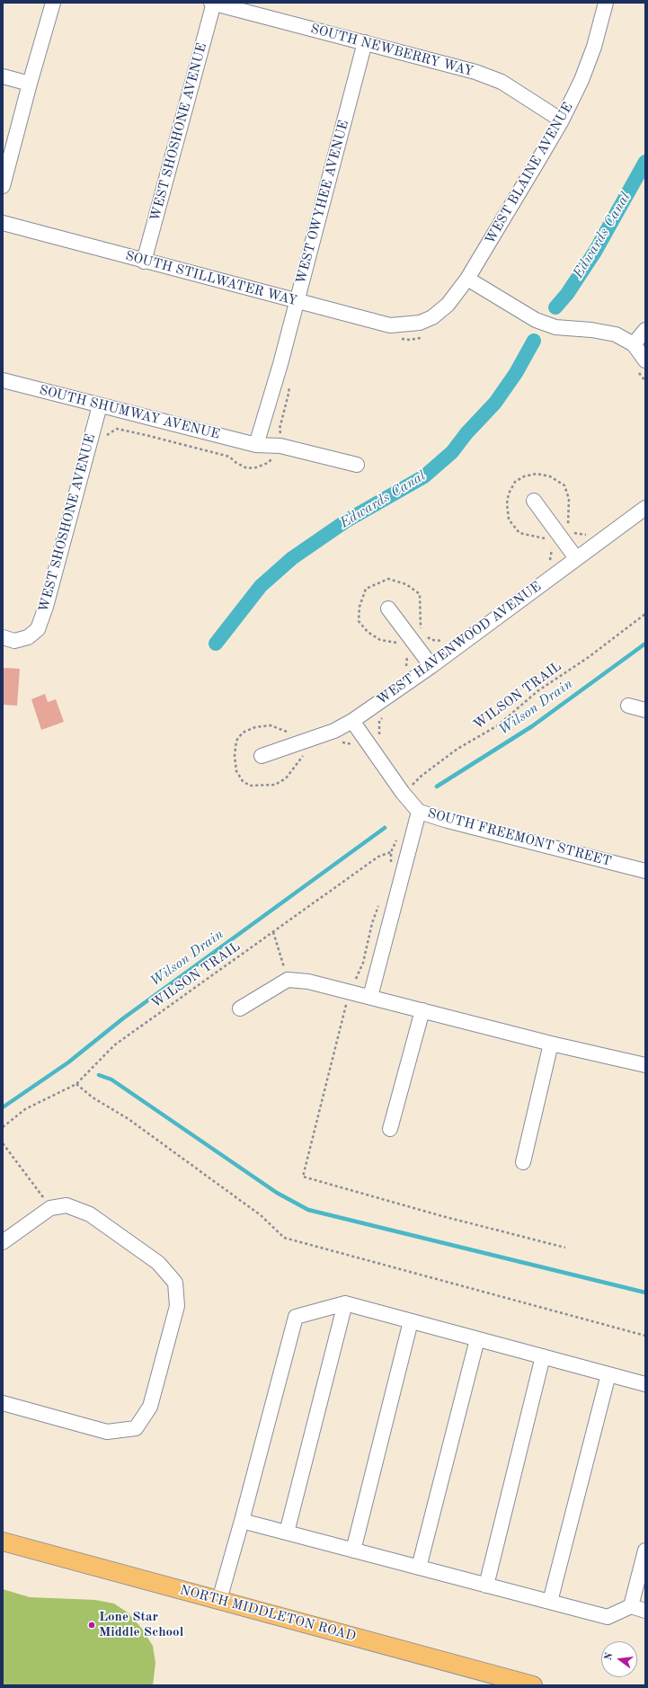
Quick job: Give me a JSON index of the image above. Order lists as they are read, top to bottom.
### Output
{
  "streets": {
    "main road": ["NORTH MIDDLETON ROAD"],
    "street": [
      "SOUTH NEWBERRY WAY",
      "WEST SHOSHONE AVENUE",
      "WEST BLAINE AVENUE",
      "WEST OWYHEE AVENUE",
      "SOUTH STILLWATER WAY",
      "SOUTH SHUMWAY AVENUE",
      "WEST HAVENWOOD AVENUE",
      "SOUTH FREEMONT STREET"
    ],
    "path": ["WILSON TRAIL"]
  },
  "crossings": [
    ["SOUTH NEWBERRY WAY", "WEST SHOSHONE AVENUE"],
    ["SOUTH NEWBERRY WAY", "WEST BLAINE AVENUE"],
    ["SOUTH NEWBERRY WAY", "WEST OWYHEE AVENUE"],
    ["WEST SHOSHONE AVENUE", "SOUTH STILLWATER WAY"],
    ["WEST SHOSHONE AVENUE", "SOUTH SHUMWAY AVENUE"],
    ["WEST BLAINE AVENUE", "SOUTH STILLWATER WAY"],
    ["WEST OWYHEE AVENUE", "SOUTH STILLWATER WAY"],
    ["WEST OWYHEE AVENUE", "SOUTH SHUMWAY AVENUE"],
    ["WEST HAVENWOOD AVENUE", "SOUTH FREEMONT STREET"],
    ["WILSON TRAIL", "SOUTH FREEMONT STREET"]
  ],
  "water": ["Edwards Canal", "Wilson Drain"],
  "places": ["Lone Star Middle School"],
  "north": "left"
}
